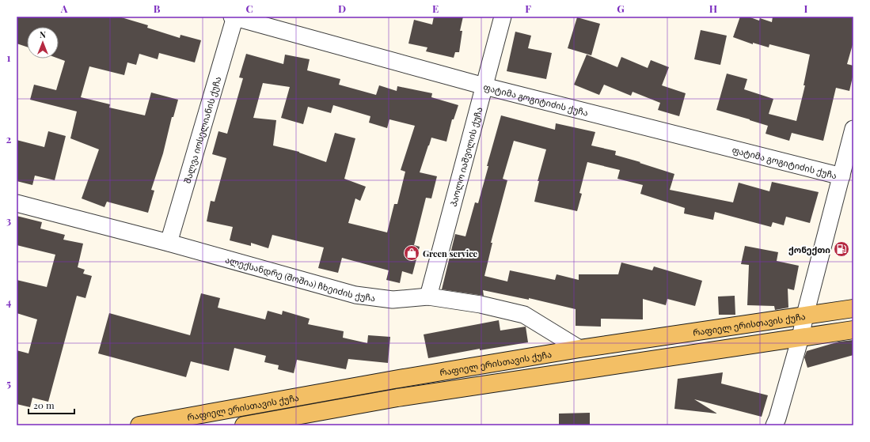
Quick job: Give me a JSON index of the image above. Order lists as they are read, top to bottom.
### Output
{
  "streets": {
    "main road": ["რაფიელ ერისთავის ქუჩა"],
    "street": [
      "ფატიმა გოგიტიძის ქუჩა",
      "შალვა იოსელიანის ქუჩა",
      "პაოლო იაშვილის ქუჩა",
      "ალექსანდრე (შოშია) ჩხეიძის ქუჩა"
    ]
  },
  "crossings": [
    ["ფატიმა გოგიტიძის ქუჩა", "შალვა იოსელიანის ქუჩა"],
    ["ფატიმა გოგიტიძის ქუჩა", "პაოლო იაშვილის ქუჩა"],
    ["შალვა იოსელიანის ქუჩა", "ალექსანდრე (შოშია) ჩხეიძის ქუჩა"],
    ["პაოლო იაშვილის ქუჩა", "ალექსანდრე (შოშია) ჩხეიძის ქუჩა"],
    ["ალექსანდრე (შოშია) ჩხეიძის ქუჩა", "რაფიელ ერისთავის ქუჩა"]
  ],
  "places": {
    "fuel station": ["ქონექთი"],
    "shop": ["Green service"]
  },
  "scale_bar": "20 m",
  "north": "top",
  "grid": {
    "columns": [
      "A",
      "B",
      "C",
      "D",
      "E",
      "F",
      "G",
      "H",
      "I"
    ],
    "rows": [
      "1",
      "2",
      "3",
      "4",
      "5"
    ]
  }
}
